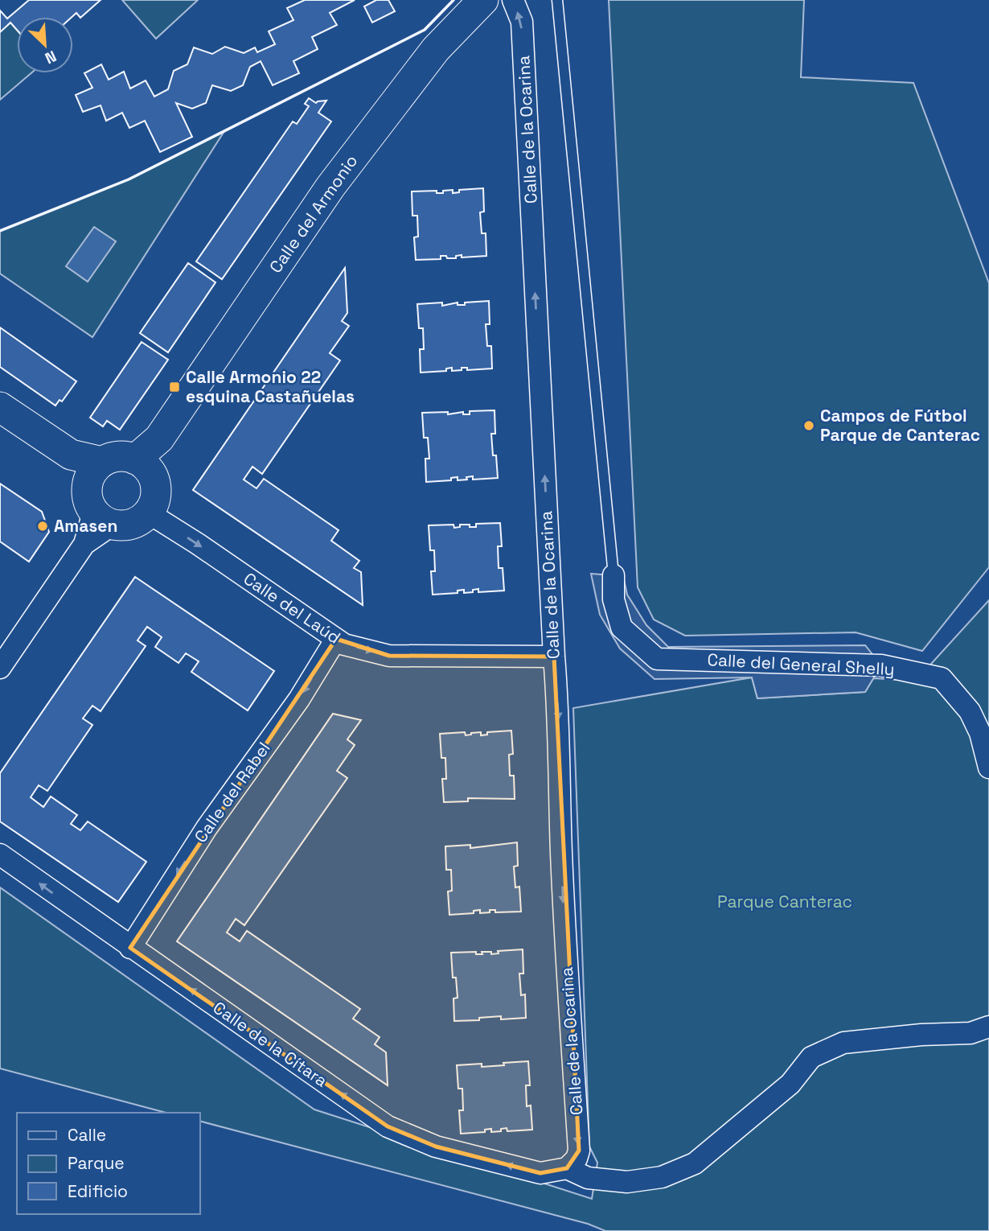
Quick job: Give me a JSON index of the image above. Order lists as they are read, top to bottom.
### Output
{
  "streets": {
    "street": [
      "Calle de la Ocarina",
      "Calle del Armonio",
      "Calle del Laúd",
      "Calle del General Shelly",
      "Calle del Rabel",
      "Calle de la Cítara"
    ]
  },
  "crossings": [
    ["Calle de la Ocarina", "Calle del Laúd"],
    ["Calle de la Ocarina", "Calle de la Cítara"],
    ["Calle del Armonio", "Calle del Laúd"],
    ["Calle del Laúd", "Calle del Rabel"],
    ["Calle del Rabel", "Calle de la Cítara"]
  ],
  "one_way": ["Calle del Laúd", "Calle del Rabel", "Calle de la Cítara"],
  "parks": ["Parque Canterac"],
  "places": {
    "transit": ["Calle Armonio 22 esquina Castañuelas"],
    "other": ["Campos de Fútbol Parque de Canterac", "Amasen"]
  },
  "legend": ["Calle", "Parque", "Edificio"],
  "north": "bottom right"
}
